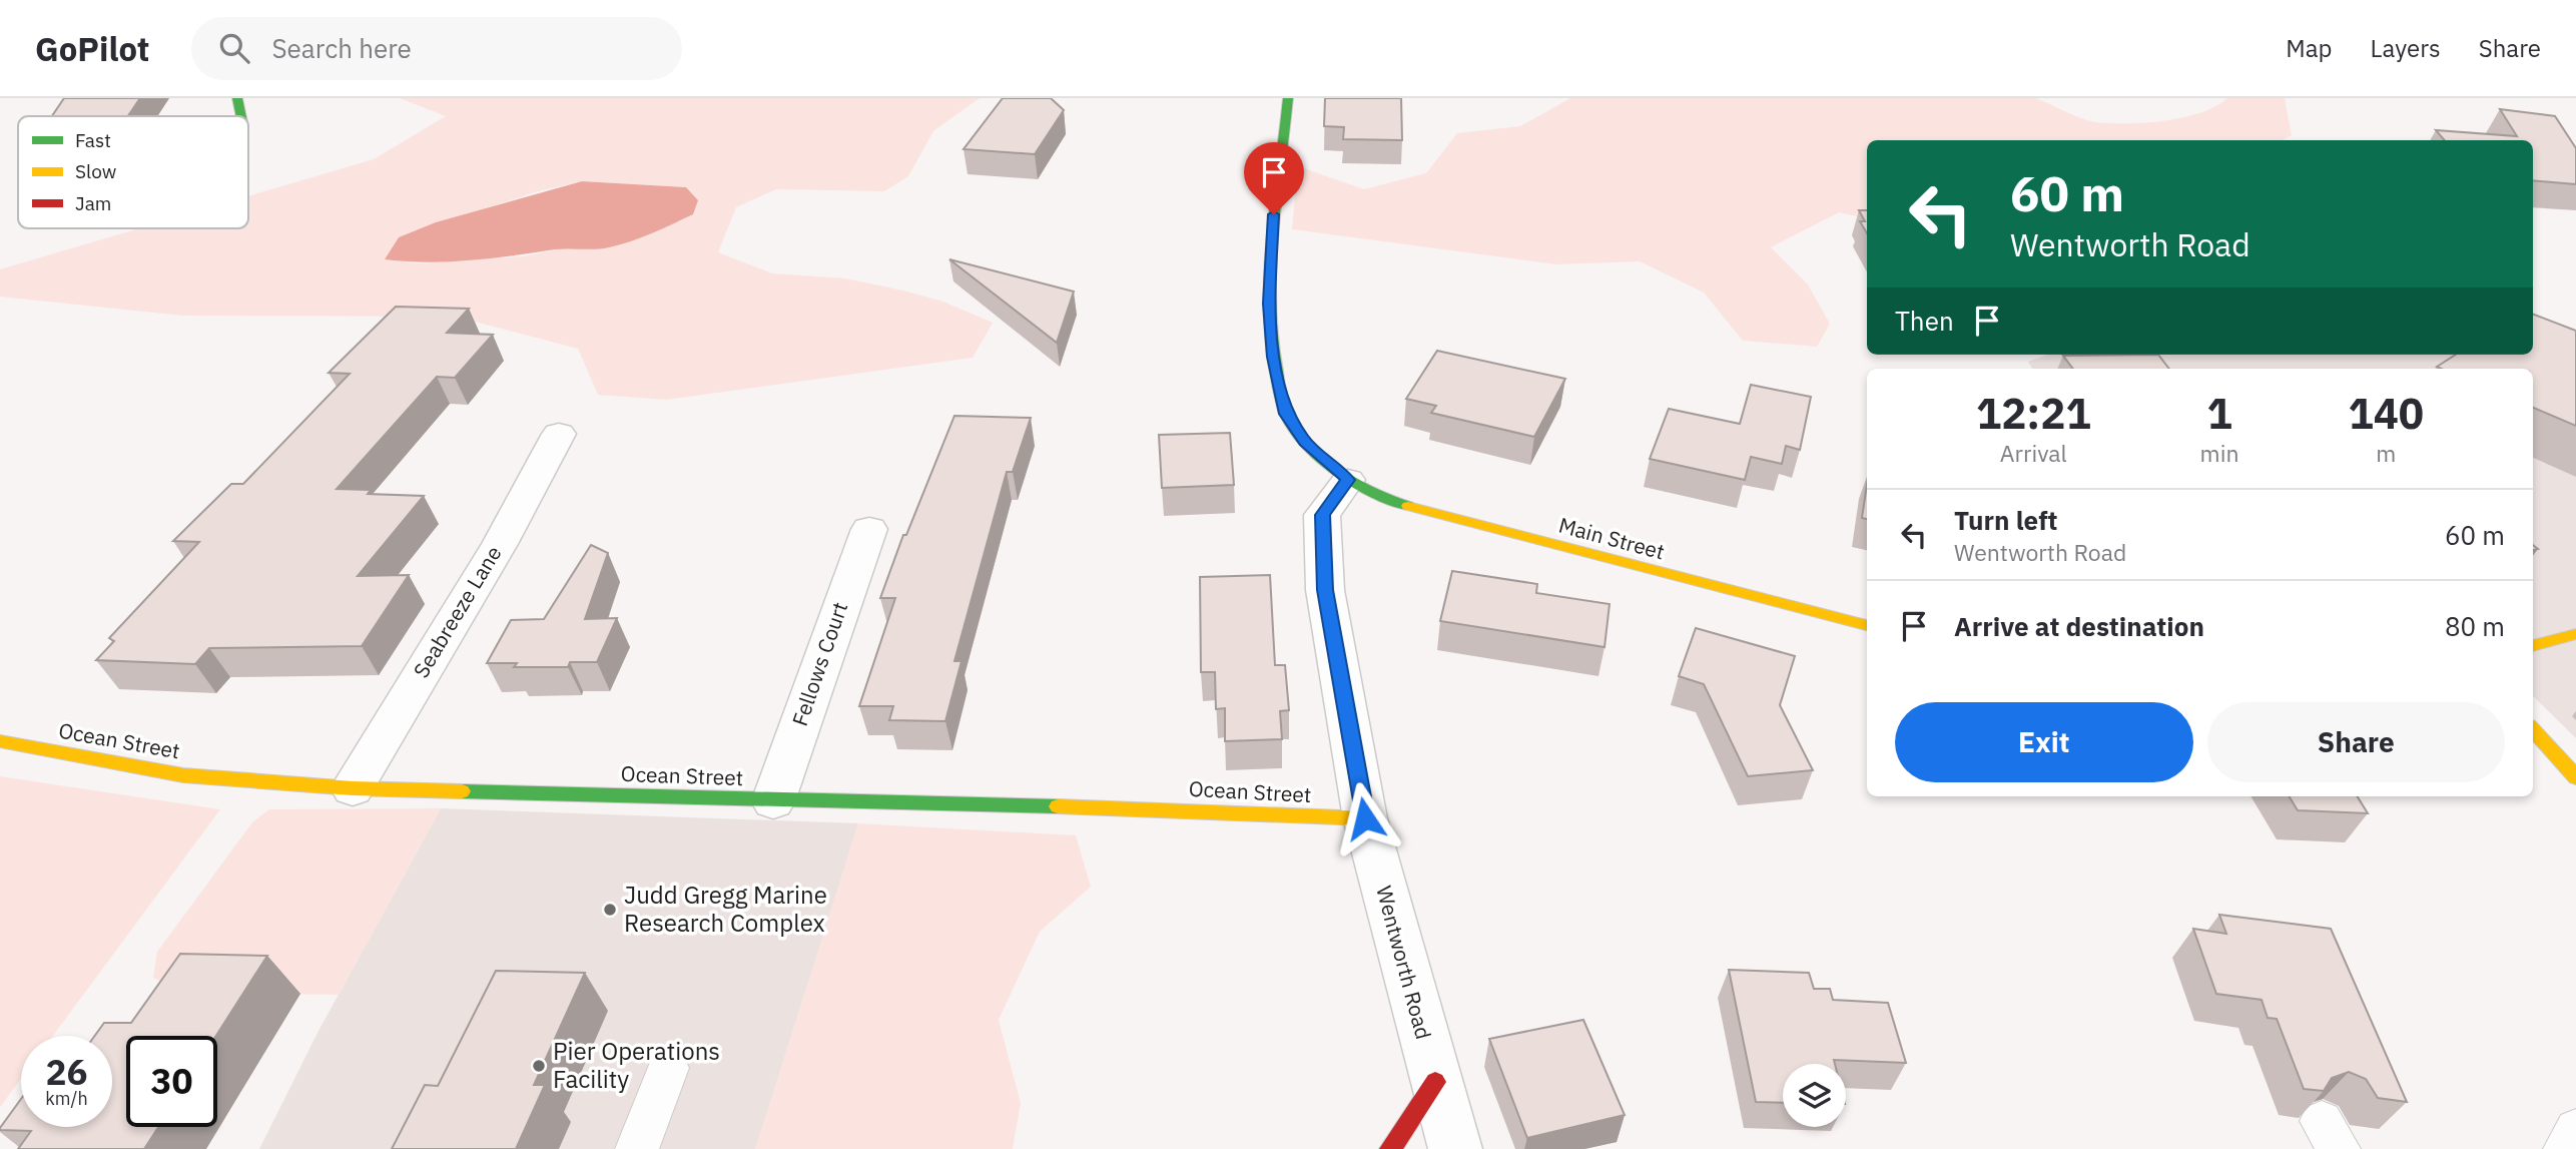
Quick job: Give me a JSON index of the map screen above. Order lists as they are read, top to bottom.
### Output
{
  "streets": {
    "main road": ["Main Street", "Ocean Street"],
    "street": ["Seabreeze Lane", "Fellows Court", "Wentworth Road"]
  },
  "crossings": [
    ["Main Street", "Wentworth Road"],
    ["Seabreeze Lane", "Ocean Street"],
    ["Fellows Court", "Ocean Street"],
    ["Ocean Street", "Wentworth Road"]
  ],
  "places": ["Judd Gregg Marine Research Complex", "Pier Operations Facility"],
  "legend": ["Fast", "Slow", "Jam"],
  "page": {
    "header": "GoPilot",
    "search": "Search here",
    "nav": ["Map", "Layers", "Share"],
    "turn": ["60 m", "Wentworth Road"],
    "then": "Then",
    "eta": [
      "12:21",
      "Arrival",
      "1",
      "min",
      "140",
      "m"
    ],
    "list": [
      {
        "name": "Turn left",
        "note": "Wentworth Road",
        "value": "60 m"
      },
      {
        "name": "Arrive at destination",
        "value": "80 m"
      }
    ],
    "buttons": ["Exit", "Share"],
    "speed": "26 km/h",
    "limit": "30"
  }
}
